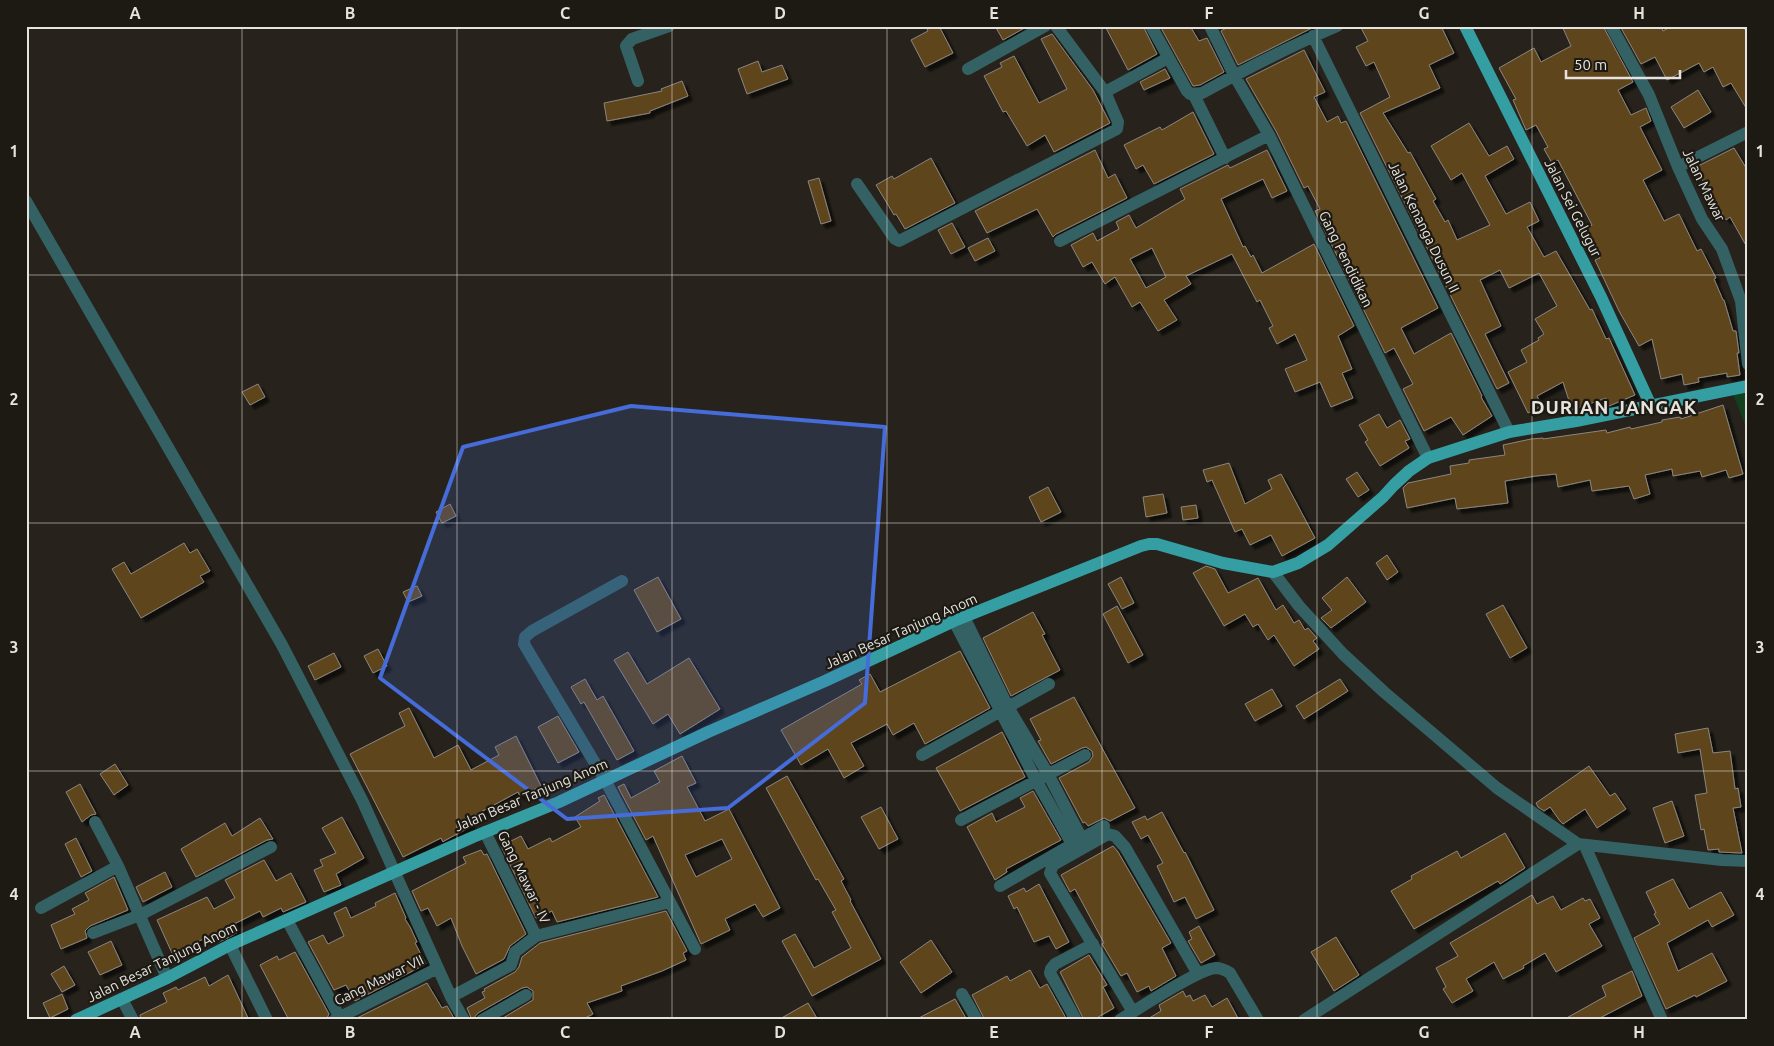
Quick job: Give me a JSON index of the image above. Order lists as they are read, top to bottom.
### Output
{
  "streets": {
    "main road": ["Jalan Sei Gelugur", "Jalan Besar Tanjung Anom"],
    "street": [
      "Jalan Mawar",
      "Jalan Kenanga Dusun II",
      "Gang Pendidikan",
      "Gang Mawar - IV",
      "Gang Mawar VII"
    ]
  },
  "crossings": [
    ["Jalan Besar Tanjung Anom", "Gang Mawar - IV"]
  ],
  "districts": ["DURIAN JANGAK"],
  "scale_bar": "50 m",
  "grid": {
    "columns": [
      "A",
      "B",
      "C",
      "D",
      "E",
      "F",
      "G",
      "H"
    ],
    "rows": [
      "1",
      "2",
      "3",
      "4"
    ]
  }
}
